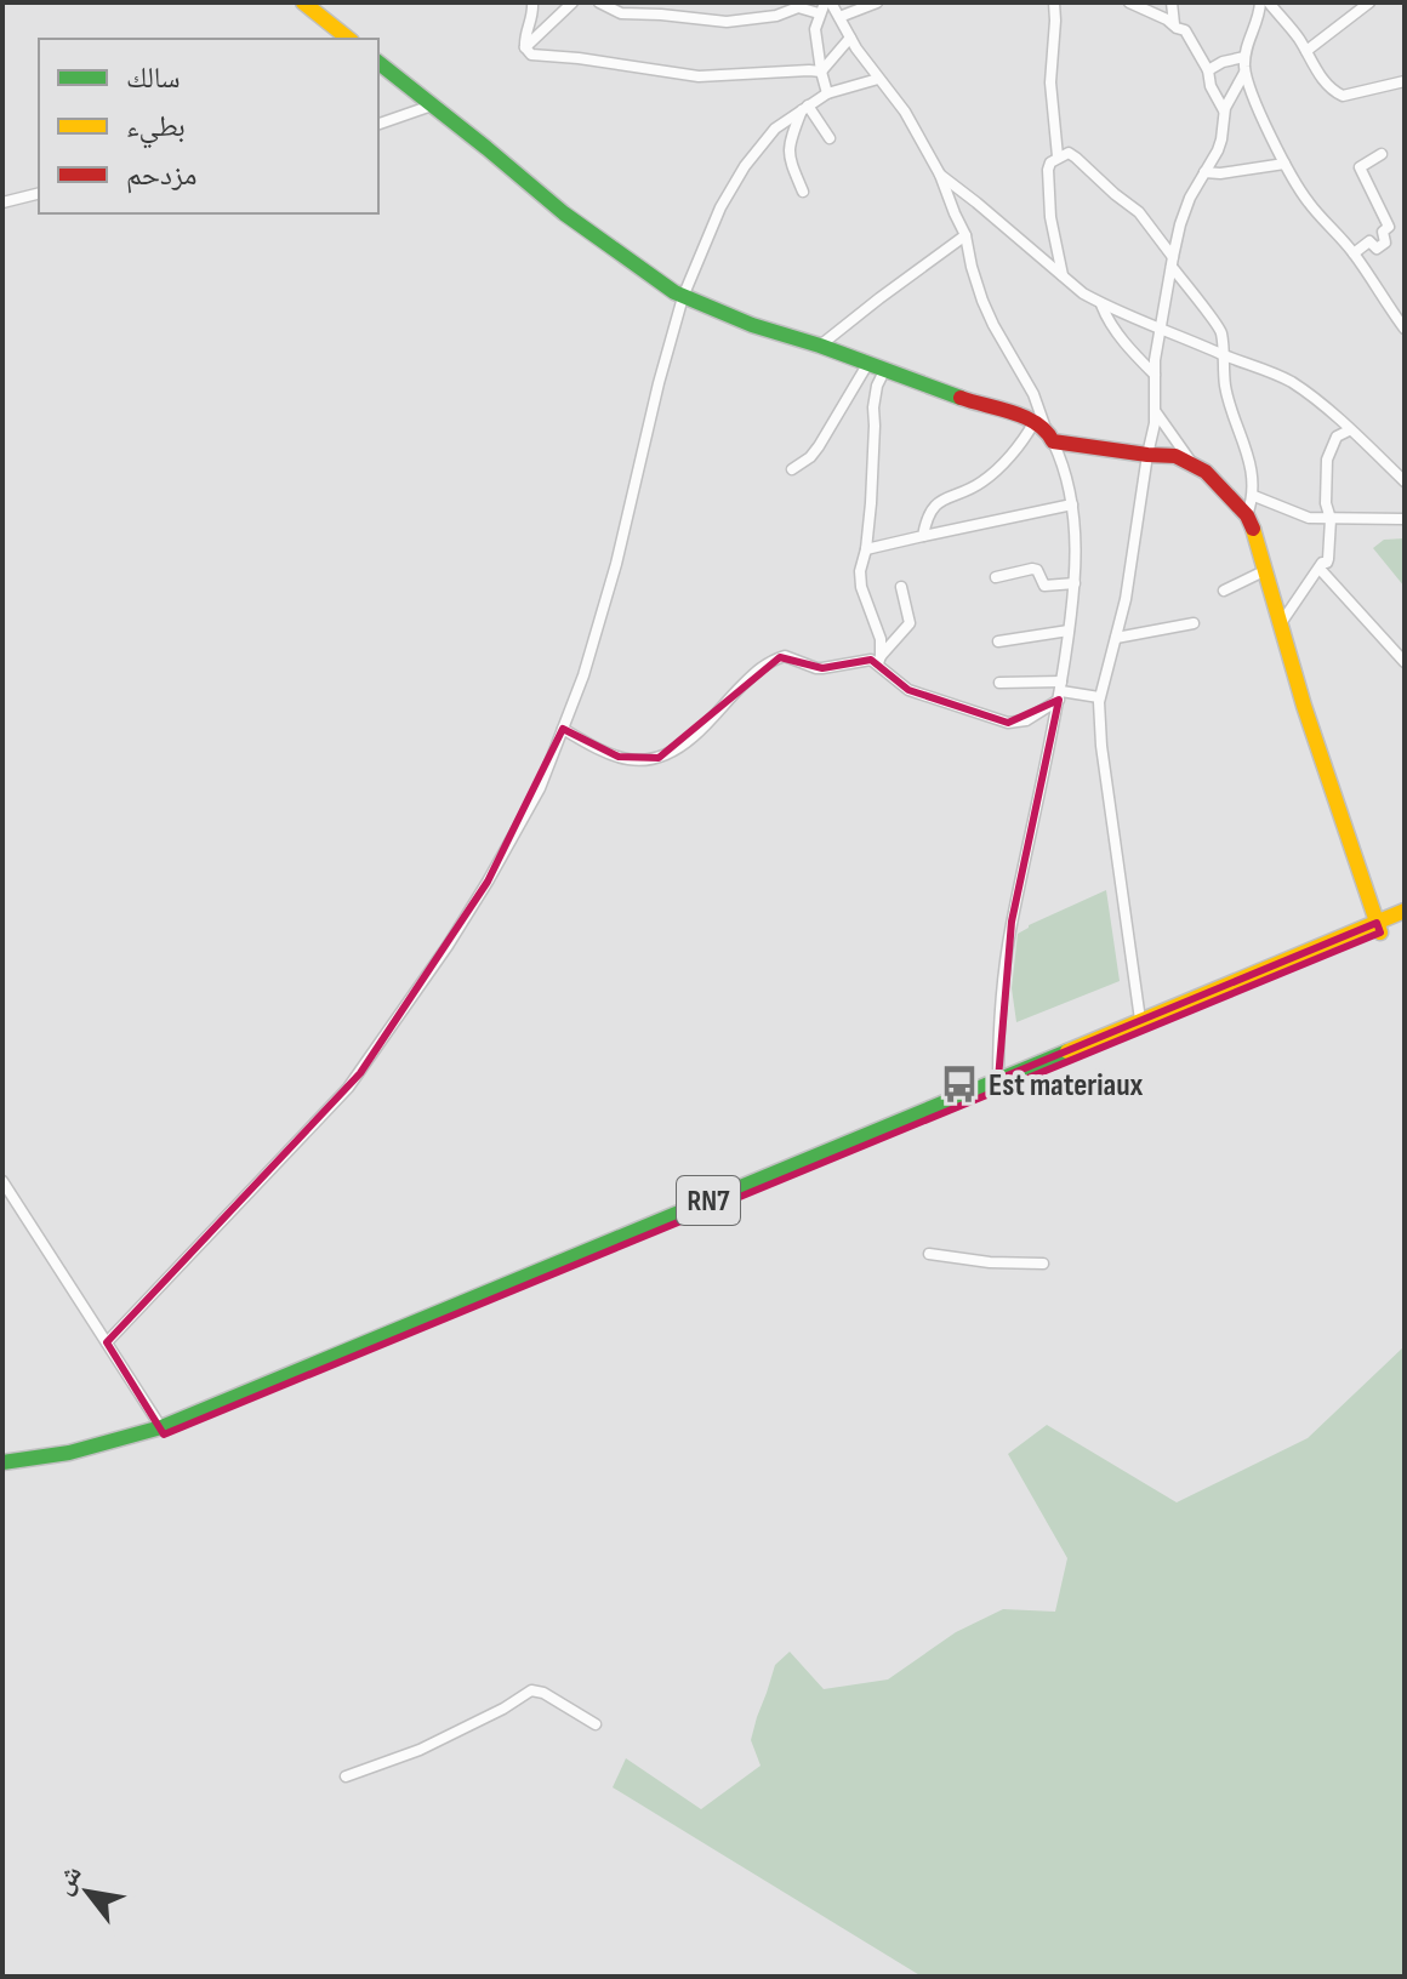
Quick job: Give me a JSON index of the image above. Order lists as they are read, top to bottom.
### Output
{
  "streets": {
    "main road": ["RN7"]
  },
  "places": {
    "bus stop": ["Est materiaux"]
  },
  "legend": ["سالك", "بطيء", "مزدحم"],
  "north": "top left"
}
